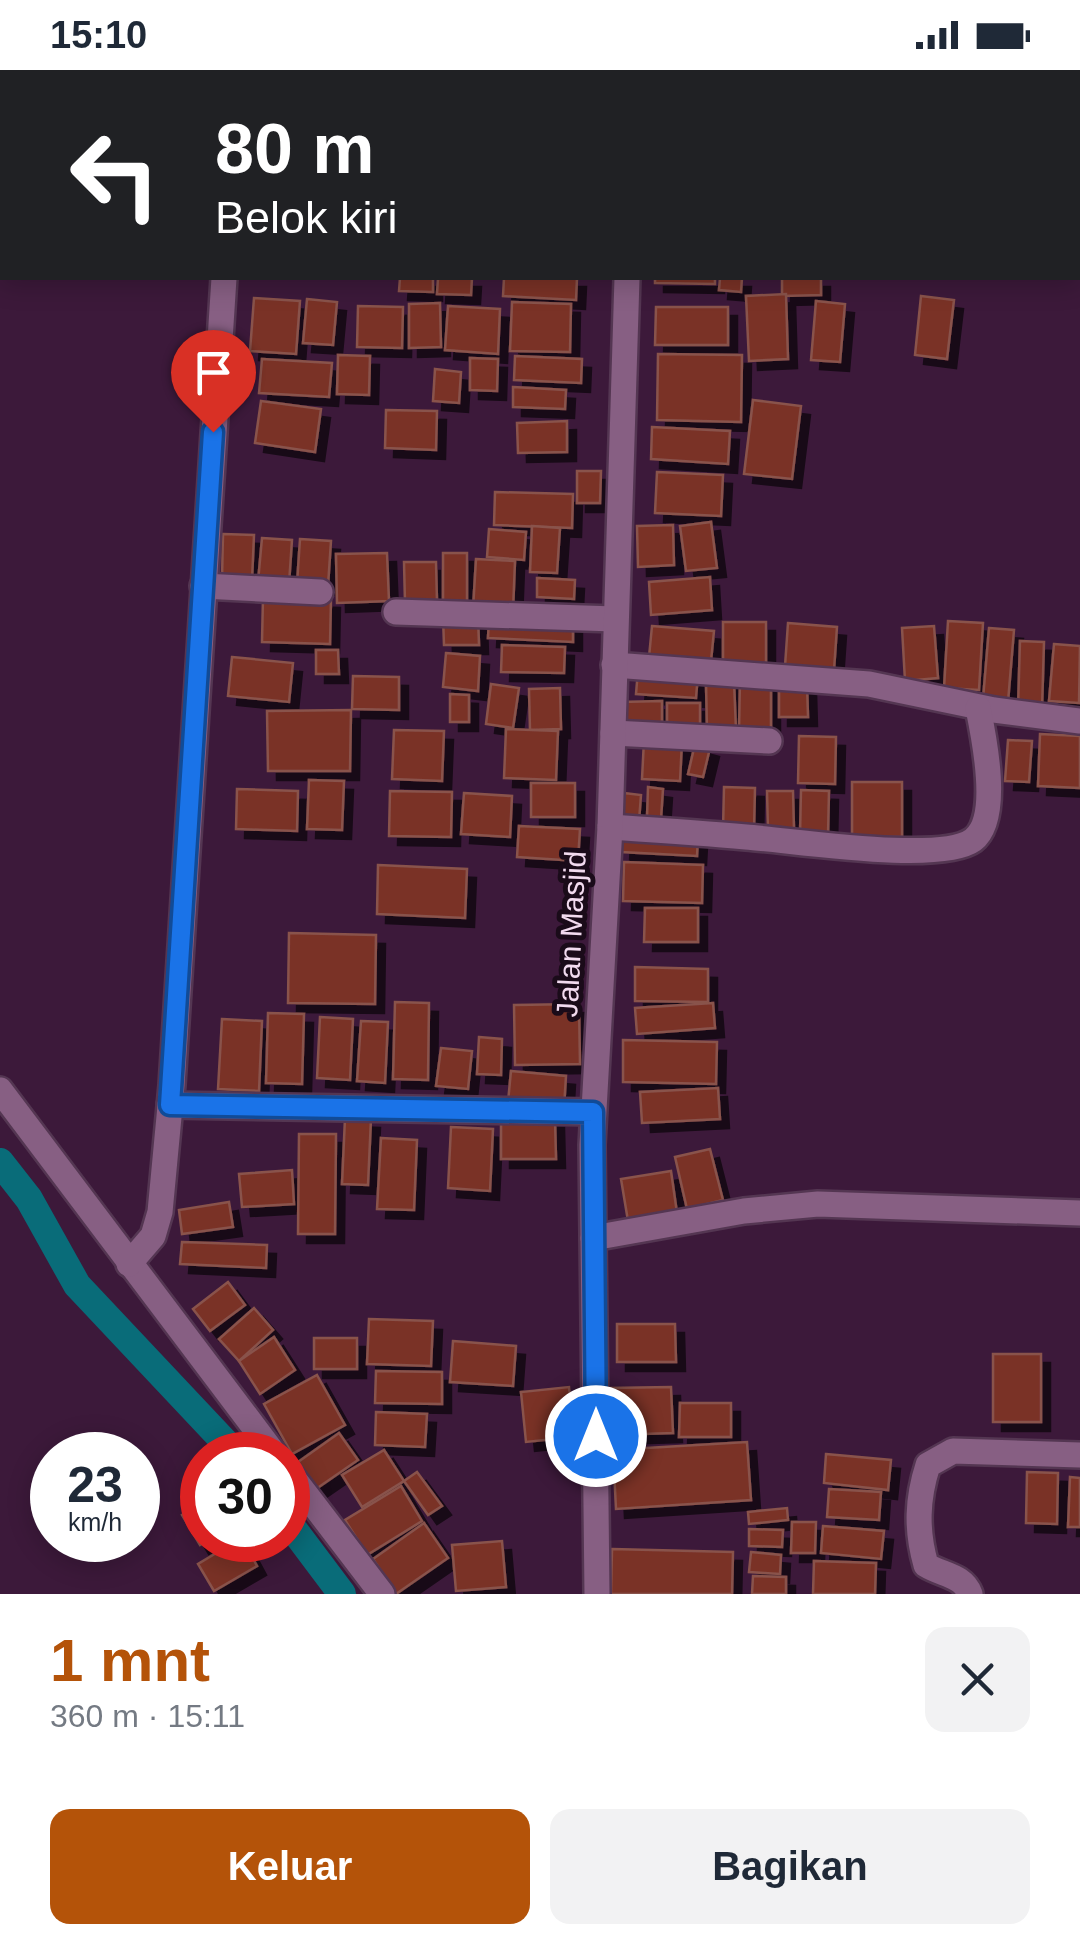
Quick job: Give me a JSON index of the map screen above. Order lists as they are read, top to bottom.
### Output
{
  "streets": {
    "street": ["Jalan Masjid"]
  },
  "page": {
    "status": "15:10",
    "turn": ["80 m", "Belok kiri"],
    "speed": "23 km/h",
    "limit": "30",
    "heading": ["1 mnt", "360 m · 15:11"],
    "buttons": ["Keluar", "Bagikan"]
  }
}
